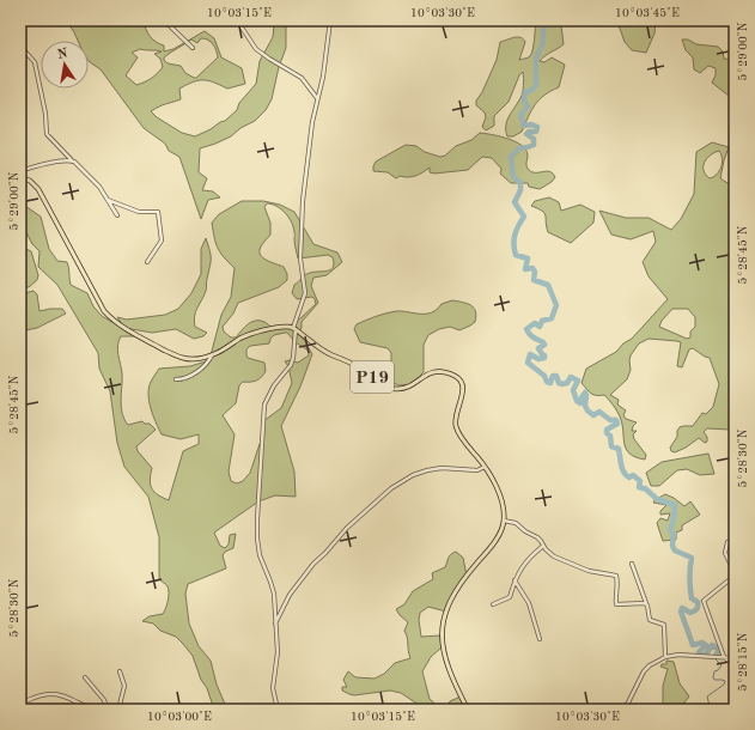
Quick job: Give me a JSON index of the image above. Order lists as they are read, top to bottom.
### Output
{
  "streets": {
    "main road": ["P19"]
  },
  "north": "top",
  "coordinates": [
    "10°03'15\"E",
    "10°03'30\"E",
    "10°03'45\"E",
    "5°29'00\"N",
    "5°28'45\"N",
    "5°28'30\"N",
    "5°28'15\"N",
    "10°03'00\"E"
  ]
}
